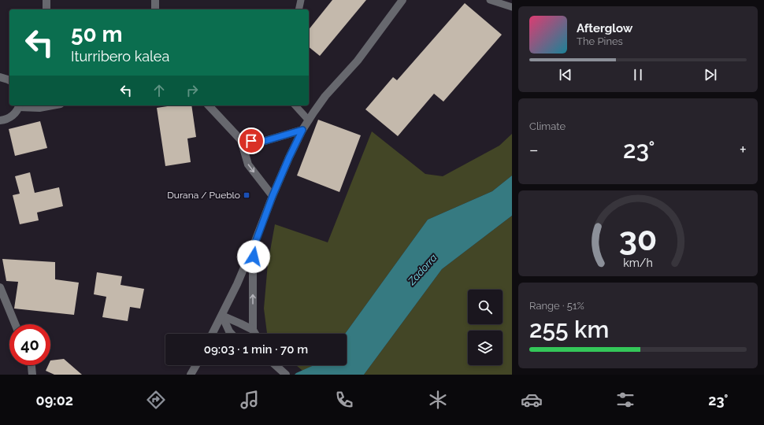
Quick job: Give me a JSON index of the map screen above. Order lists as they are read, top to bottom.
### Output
{
  "water": ["Zadorra"],
  "places": {
    "transit": ["Durana / Pueblo"]
  },
  "page": {
    "turn": ["50 m", "Iturribero kalea"],
    "song": ["Afterglow", "The Pines"],
    "tile": [
      "Climate",
      ["Range · 51%", "255 km"]
    ],
    "heat": ["−", "23°", "+"],
    "limit": "40",
    "trip": "09:03 · 1 min · 70 m",
    "tabs": ["09:02", "23°"],
    "gauge": ["30", "km/h"]
  }
}
